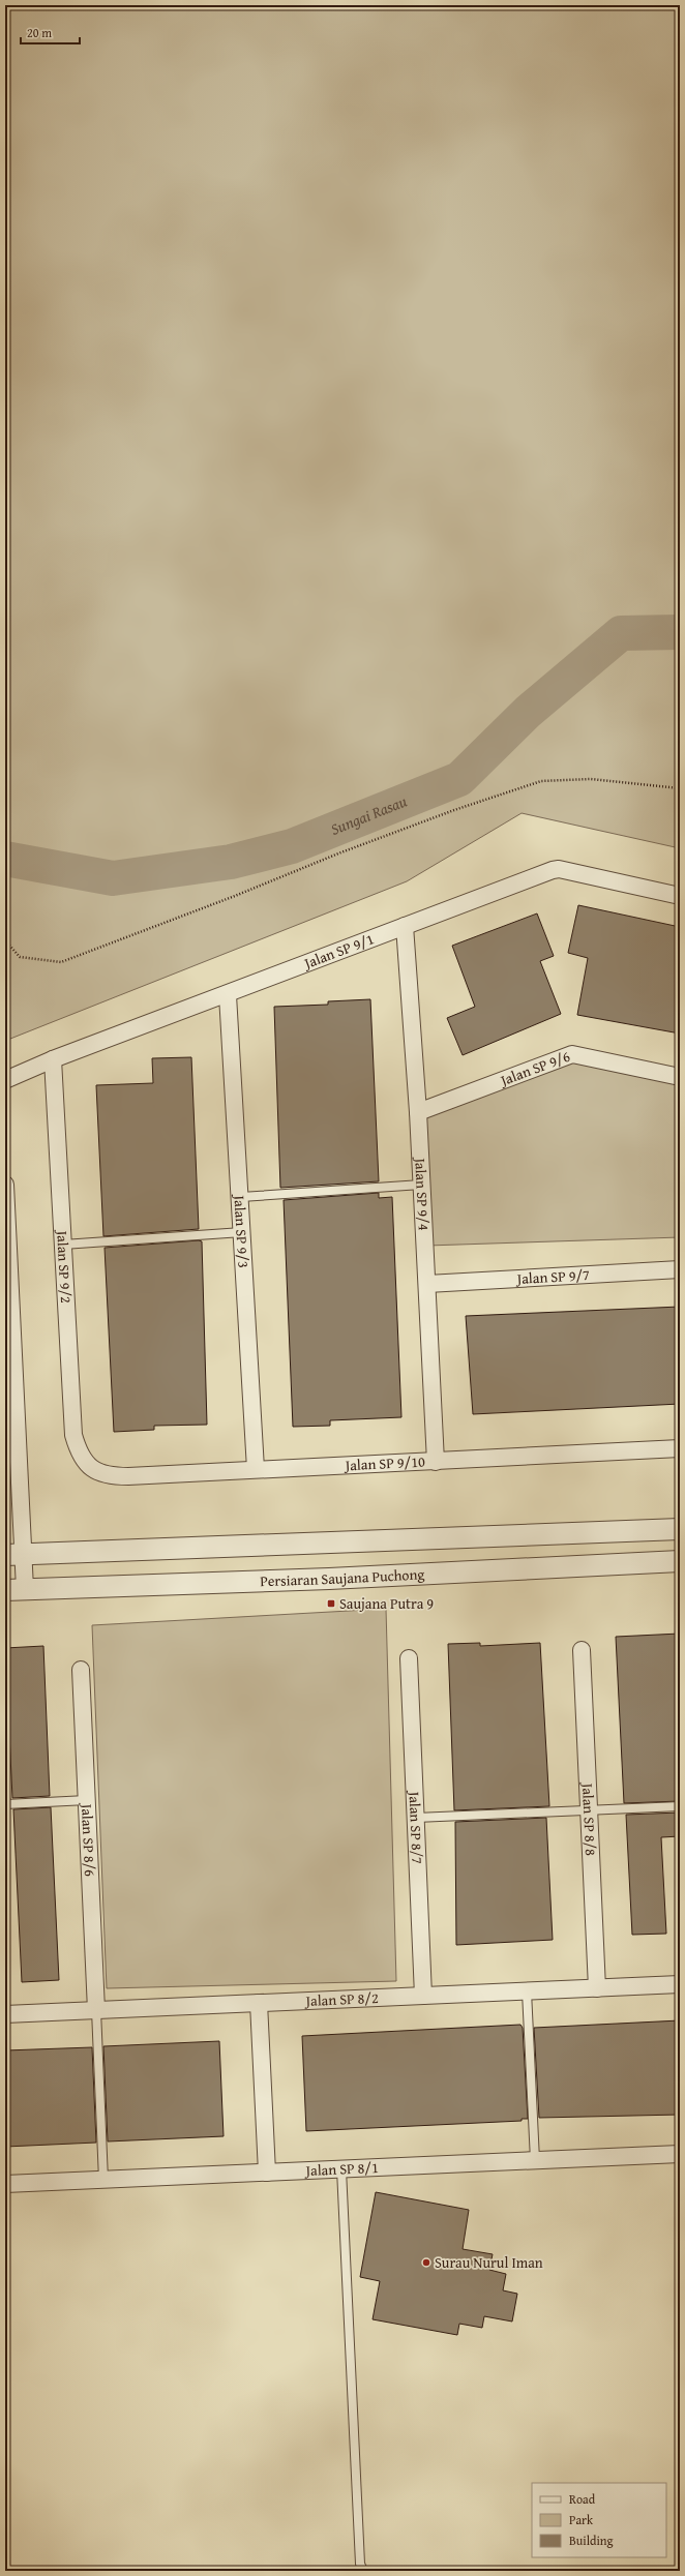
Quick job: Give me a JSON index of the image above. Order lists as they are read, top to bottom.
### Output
{
  "streets": {
    "street": [
      "Jalan SP 9/1",
      "Jalan SP 9/6",
      "Jalan SP 9/4",
      "Jalan SP 9/3",
      "Jalan SP 9/2",
      "Jalan SP 9/7",
      "Jalan SP 9/10",
      "Persiaran Saujana Puchong",
      "Jalan SP 8/8",
      "Jalan SP 8/7",
      "Jalan SP 8/6",
      "Jalan SP 8/2",
      "Jalan SP 8/1"
    ]
  },
  "crossings": [
    ["Jalan SP 9/1", "Jalan SP 9/4"],
    ["Jalan SP 9/1", "Jalan SP 9/3"],
    ["Jalan SP 9/1", "Jalan SP 9/2"],
    ["Jalan SP 9/6", "Jalan SP 9/4"],
    ["Jalan SP 9/4", "Jalan SP 9/7"],
    ["Jalan SP 9/4", "Jalan SP 9/10"],
    ["Jalan SP 9/3", "Jalan SP 9/10"],
    ["Jalan SP 9/2", "Jalan SP 9/10"],
    ["Jalan SP 8/8", "Jalan SP 8/2"],
    ["Jalan SP 8/7", "Jalan SP 8/2"],
    ["Jalan SP 8/6", "Jalan SP 8/2"]
  ],
  "water": ["Sungai Rasau"],
  "places": {
    "transit": ["Saujana Putra 9"],
    "other": ["Surau Nurul Iman"]
  },
  "legend": ["Road", "Park", "Building"],
  "scale_bar": "20 m"
}
